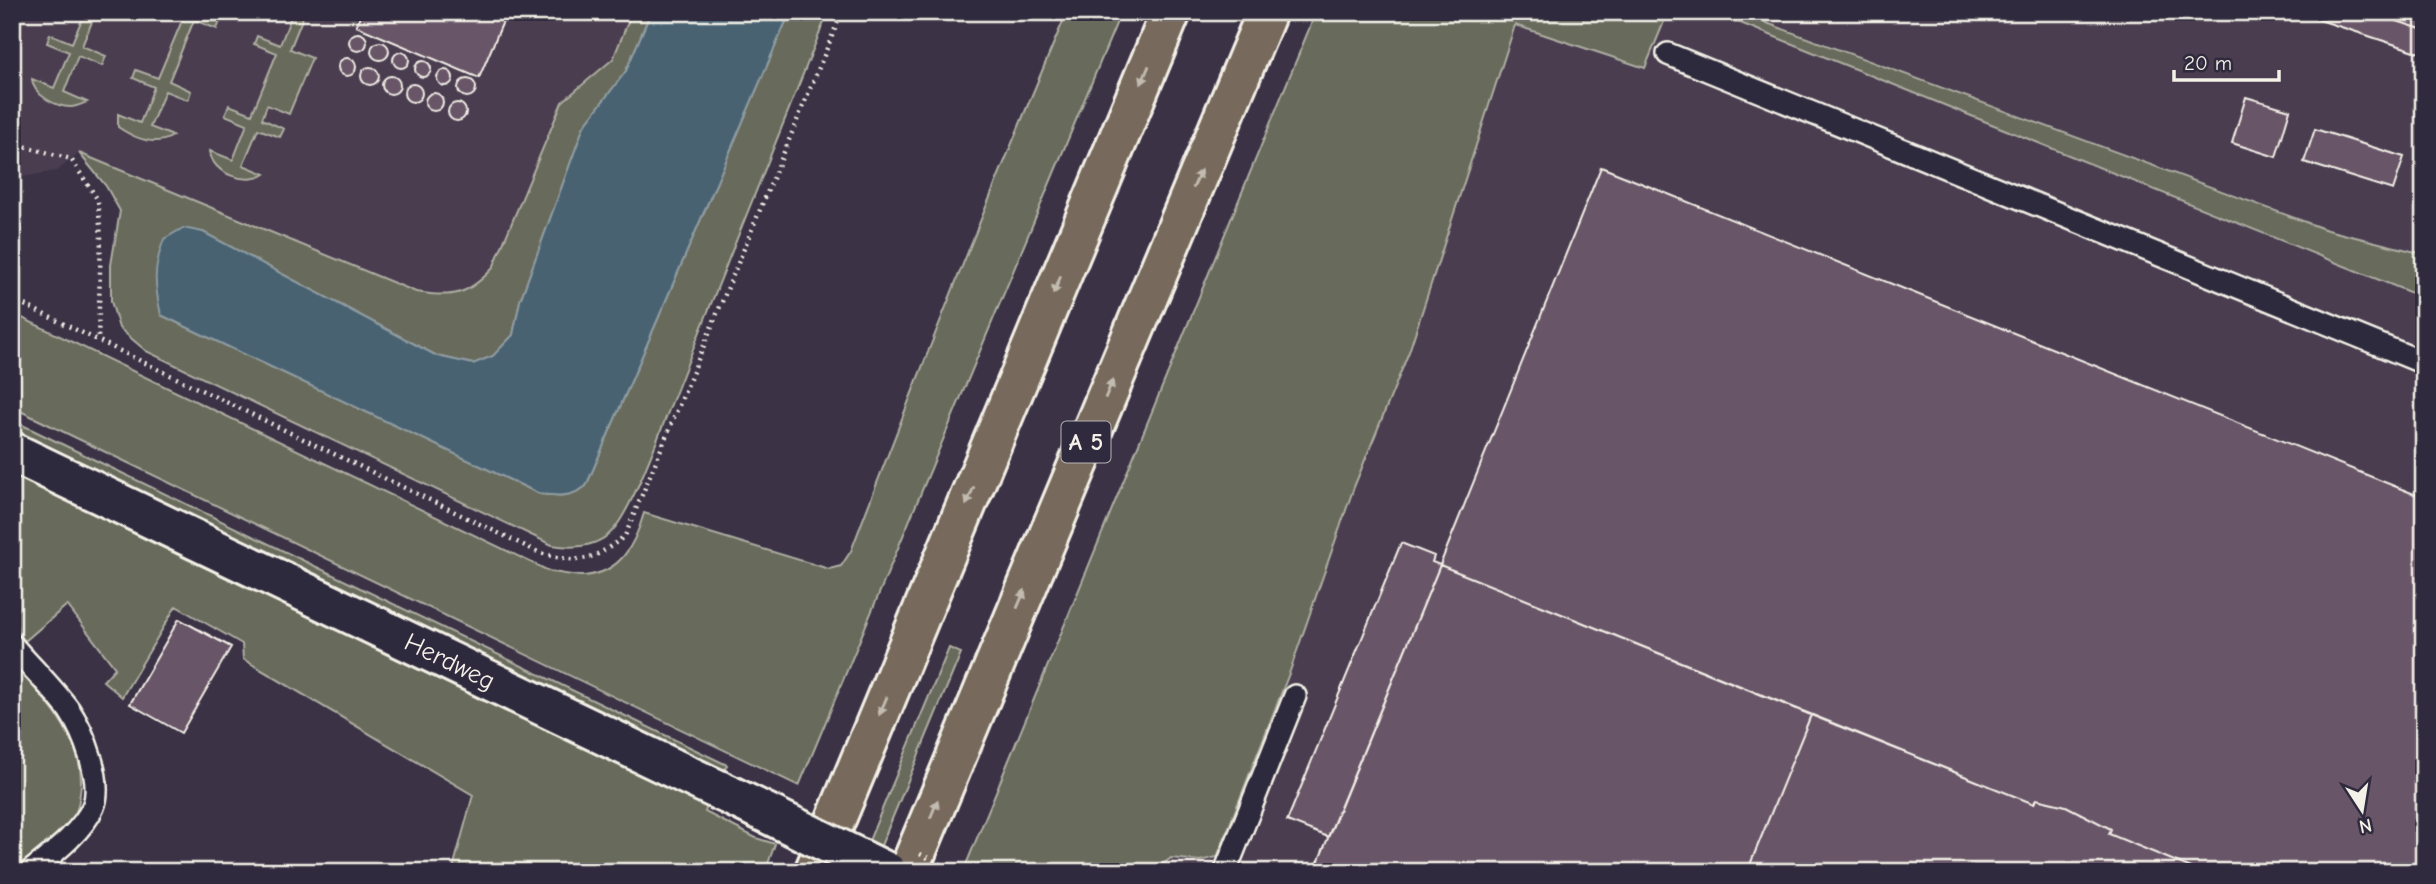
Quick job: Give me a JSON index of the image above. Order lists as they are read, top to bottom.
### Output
{
  "streets": {
    "highway": ["A 5"],
    "main road": ["Herdweg"]
  },
  "scale_bar": "20 m",
  "north": "bottom"
}
